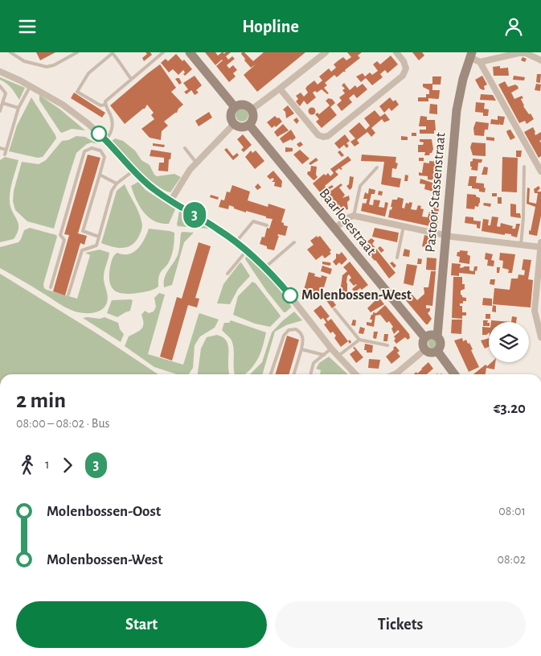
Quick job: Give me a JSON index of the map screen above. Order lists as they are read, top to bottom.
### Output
{
  "streets": {
    "street": ["Pastoor Stassenstraat", "Baarlosestraat"]
  },
  "crossings": [
    ["Pastoor Stassenstraat", "Baarlosestraat"]
  ],
  "places": ["Molenbossen-West"],
  "lines": ["bus line 3"],
  "page": {
    "header": "Hopline",
    "on_map": "3",
    "heading": ["2 min", "08:00 – 08:02 · Bus", "€3.20"],
    "legs": ["1", "3"],
    "list": [
      {
        "name": "Molenbossen-Oost",
        "value": "08:01"
      },
      {
        "name": "Molenbossen-West",
        "value": "08:02"
      }
    ],
    "buttons": ["Start", "Tickets"]
  }
}
